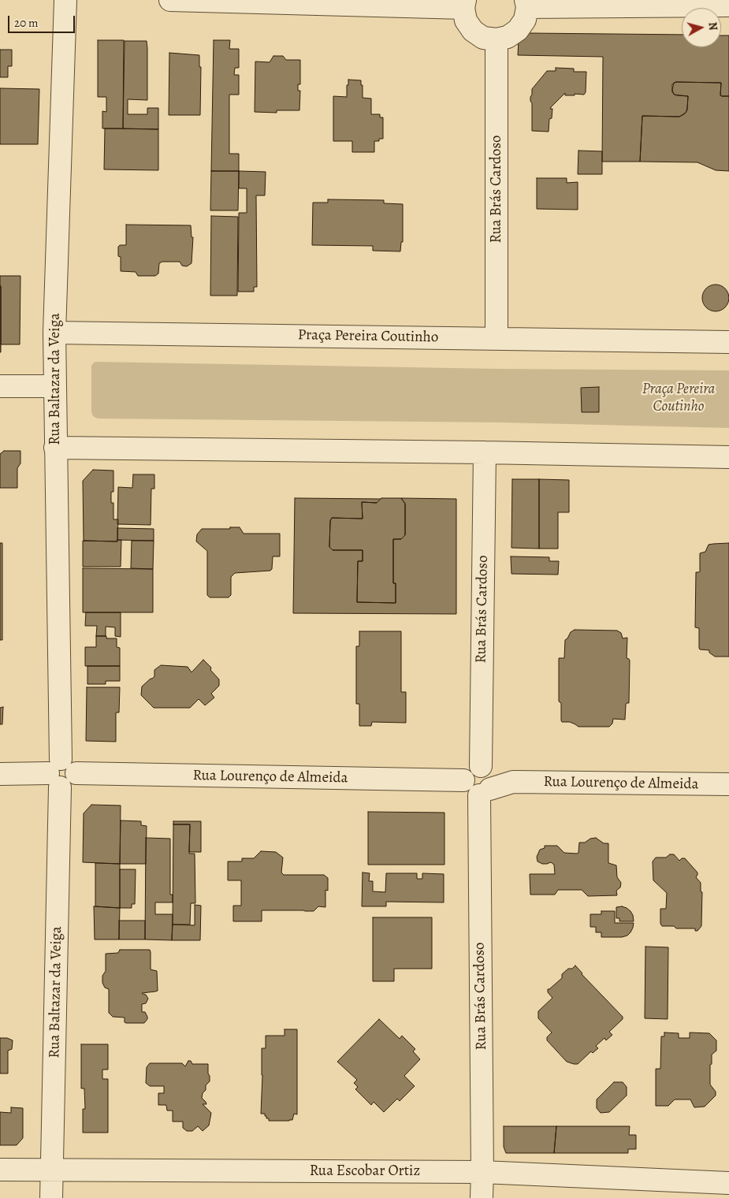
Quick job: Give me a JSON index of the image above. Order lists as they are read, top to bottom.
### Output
{
  "streets": {
    "street": [
      "Rua Brás Cardoso",
      "Praça Pereira Coutinho",
      "Rua Baltazar da Veiga",
      "Rua Lourenço de Almeida",
      "Rua Escobar Ortiz"
    ]
  },
  "crossings": [
    ["Rua Brás Cardoso", "Praça Pereira Coutinho"],
    ["Rua Brás Cardoso", "Rua Lourenço de Almeida"],
    ["Rua Brás Cardoso", "Rua Escobar Ortiz"],
    ["Praça Pereira Coutinho", "Rua Baltazar da Veiga"],
    ["Rua Baltazar da Veiga", "Rua Lourenço de Almeida"],
    ["Rua Baltazar da Veiga", "Rua Escobar Ortiz"]
  ],
  "parks": ["Praça Pereira Coutinho"],
  "scale_bar": "20 m",
  "north": "right"
}
